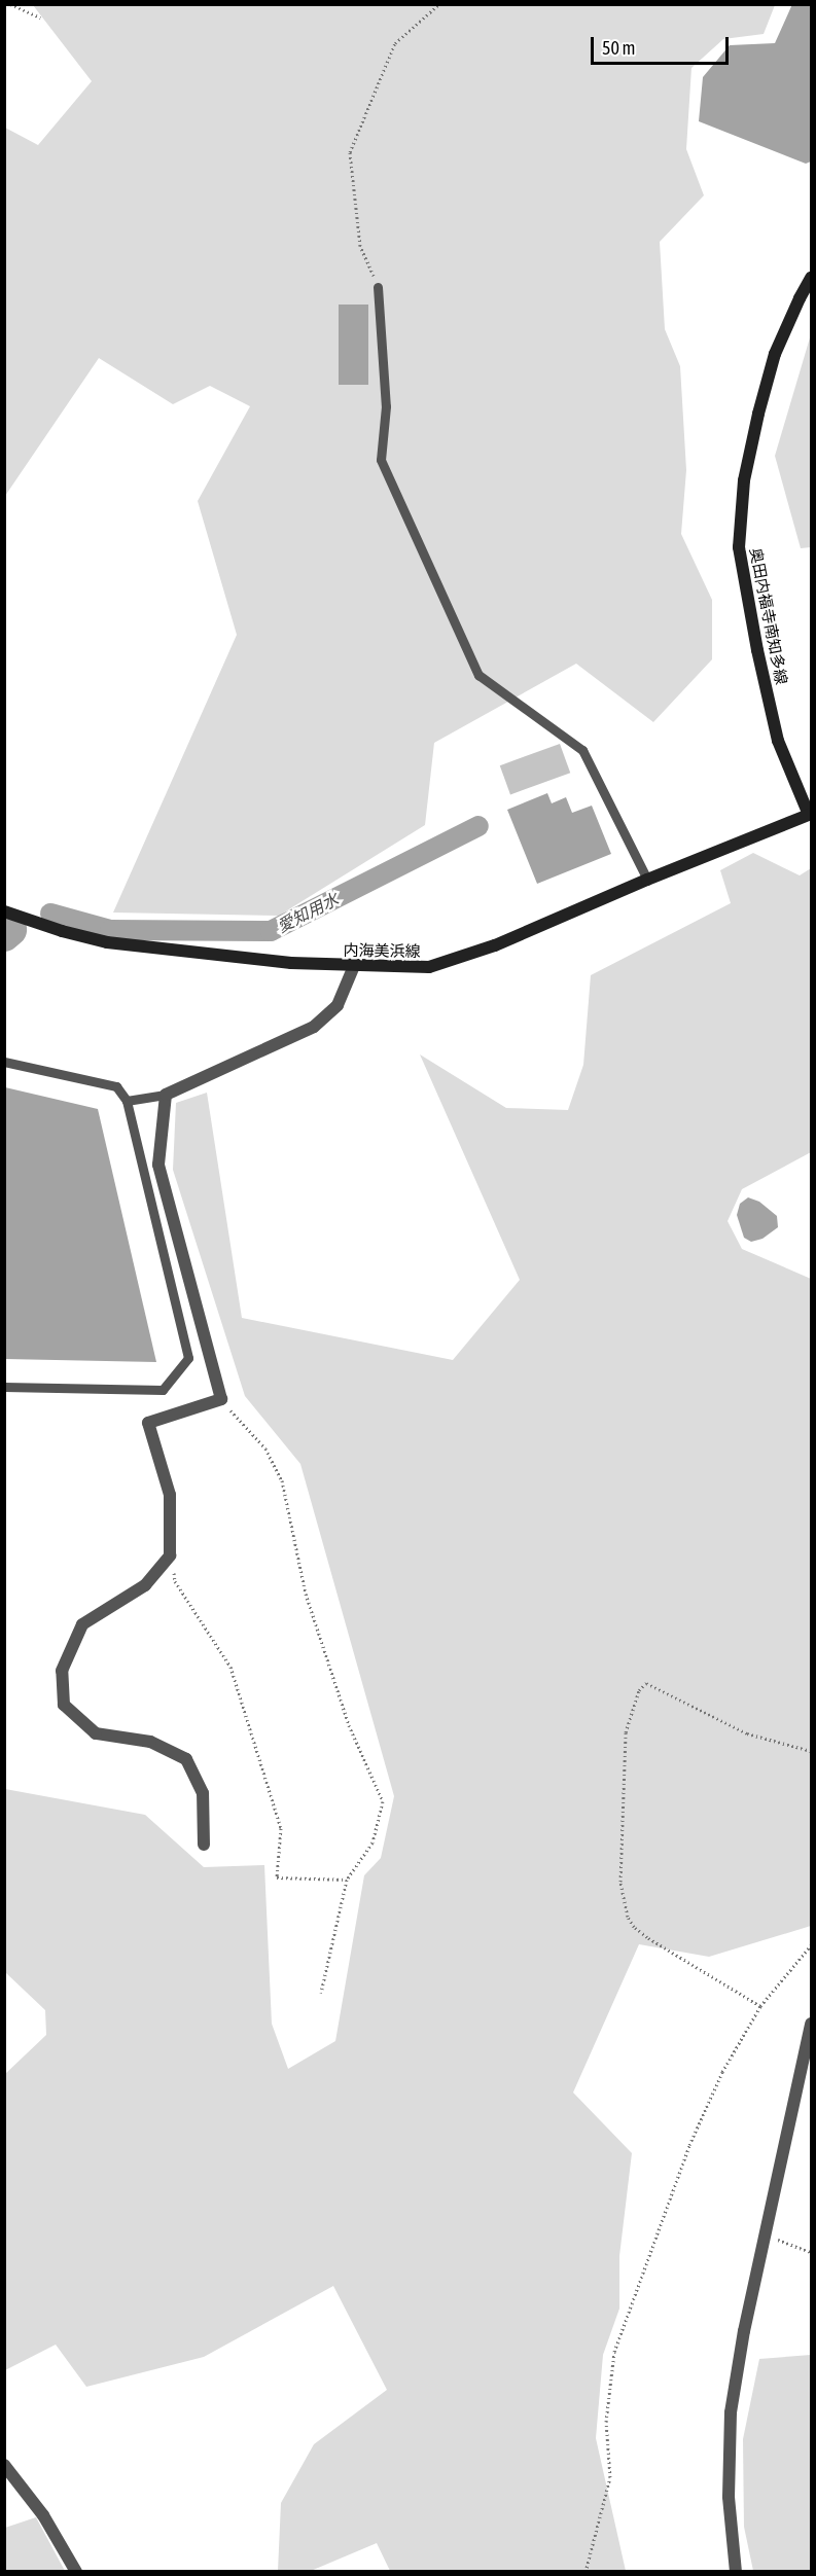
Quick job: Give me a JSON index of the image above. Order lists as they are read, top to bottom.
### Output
{
  "streets": {
    "main road": ["奥田内福寺南知多線", "内海美浜線"]
  },
  "crossings": [
    ["奥田内福寺南知多線", "内海美浜線"]
  ],
  "water": ["愛知用水"],
  "scale_bar": "50 m"
}
